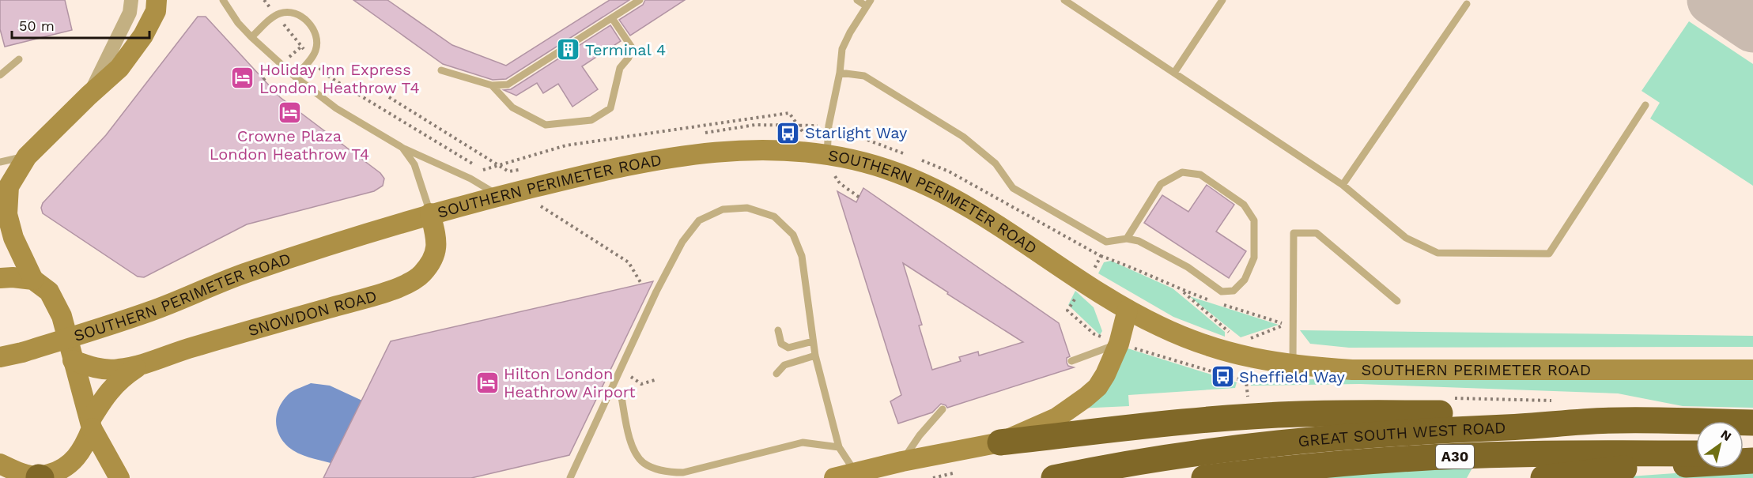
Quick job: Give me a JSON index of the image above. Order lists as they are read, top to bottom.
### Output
{
  "streets": {
    "highway": ["GREAT SOUTH WEST ROAD", "A30"],
    "street": ["SOUTHERN PERIMETER ROAD", "SNOWDON ROAD"]
  },
  "crossings": [
    ["SOUTHERN PERIMETER ROAD", "SNOWDON ROAD"]
  ],
  "places": {
    "building": ["Terminal 4"],
    "hotel": ["Holiday Inn Express London Heathrow T4", "Crowne Plaza London Heathrow T4", "Hilton London Heathrow Airport"],
    "bus stop": ["Starlight Way", "Sheffield Way"]
  },
  "scale_bar": "50 m",
  "north": "top right"
}
